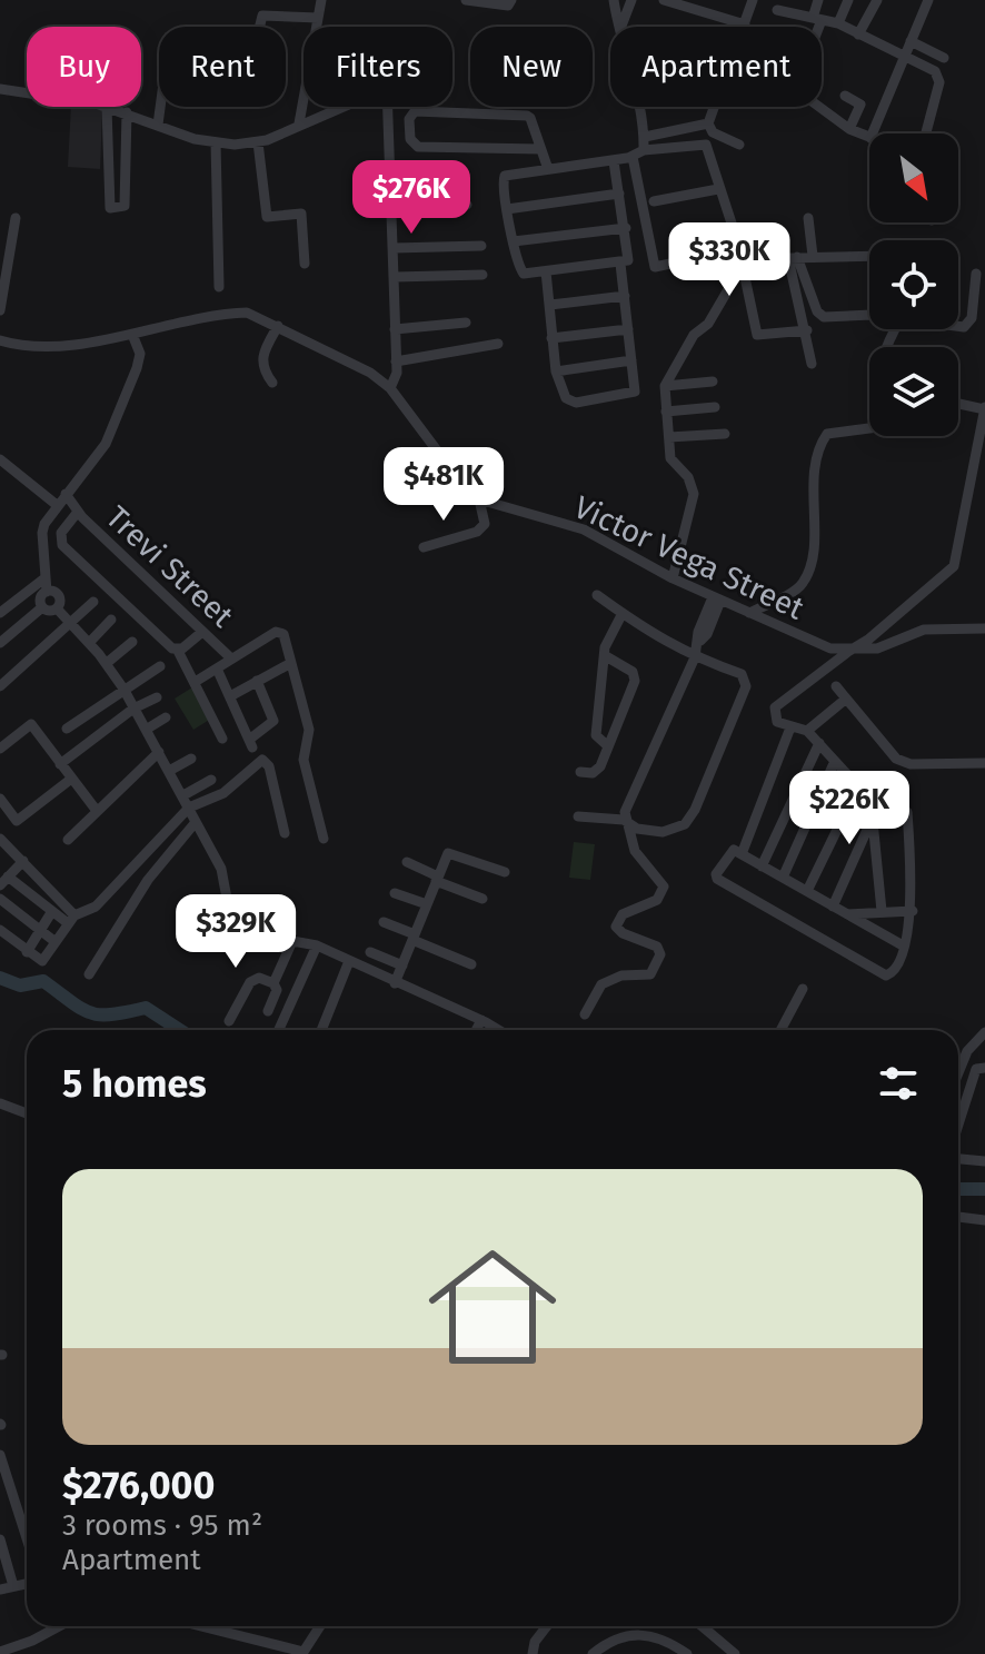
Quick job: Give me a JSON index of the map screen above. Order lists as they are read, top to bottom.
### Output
{
  "streets": {
    "street": ["Victor Vega Street", "Trevi Street"]
  },
  "north": "bottom right",
  "page": {
    "chip": [
      "Buy",
      "Rent",
      "Filters",
      "New",
      "Apartment"
    ],
    "price": [
      "$276K",
      "$330K",
      "$481K",
      "$226K",
      "$329K"
    ],
    "heading": "5 homes",
    "list": [
      {
        "name": "$276,000",
        "note": "3 rooms · 95 m² · Apartment"
      }
    ]
  }
}
